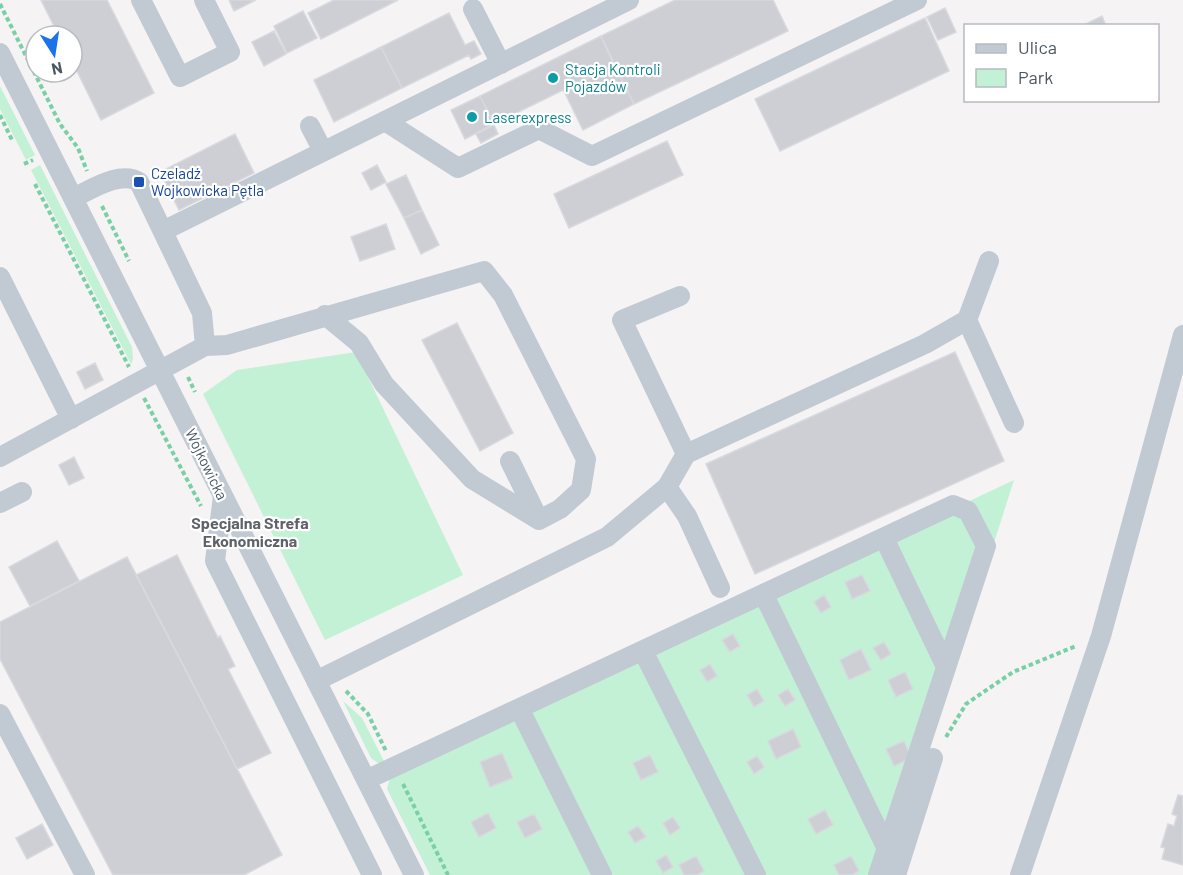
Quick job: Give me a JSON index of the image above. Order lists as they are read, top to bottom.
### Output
{
  "streets": {
    "street": ["Wojkowicka"]
  },
  "districts": ["Specjalna Strefa Ekonomiczna"],
  "places": {
    "other": ["Stacja Kontroli Pojazdów", "Laserexpress"],
    "transit": ["Czeladź Wojkowicka Pętla"]
  },
  "legend": ["Ulica", "Park"],
  "north": "bottom"
}
